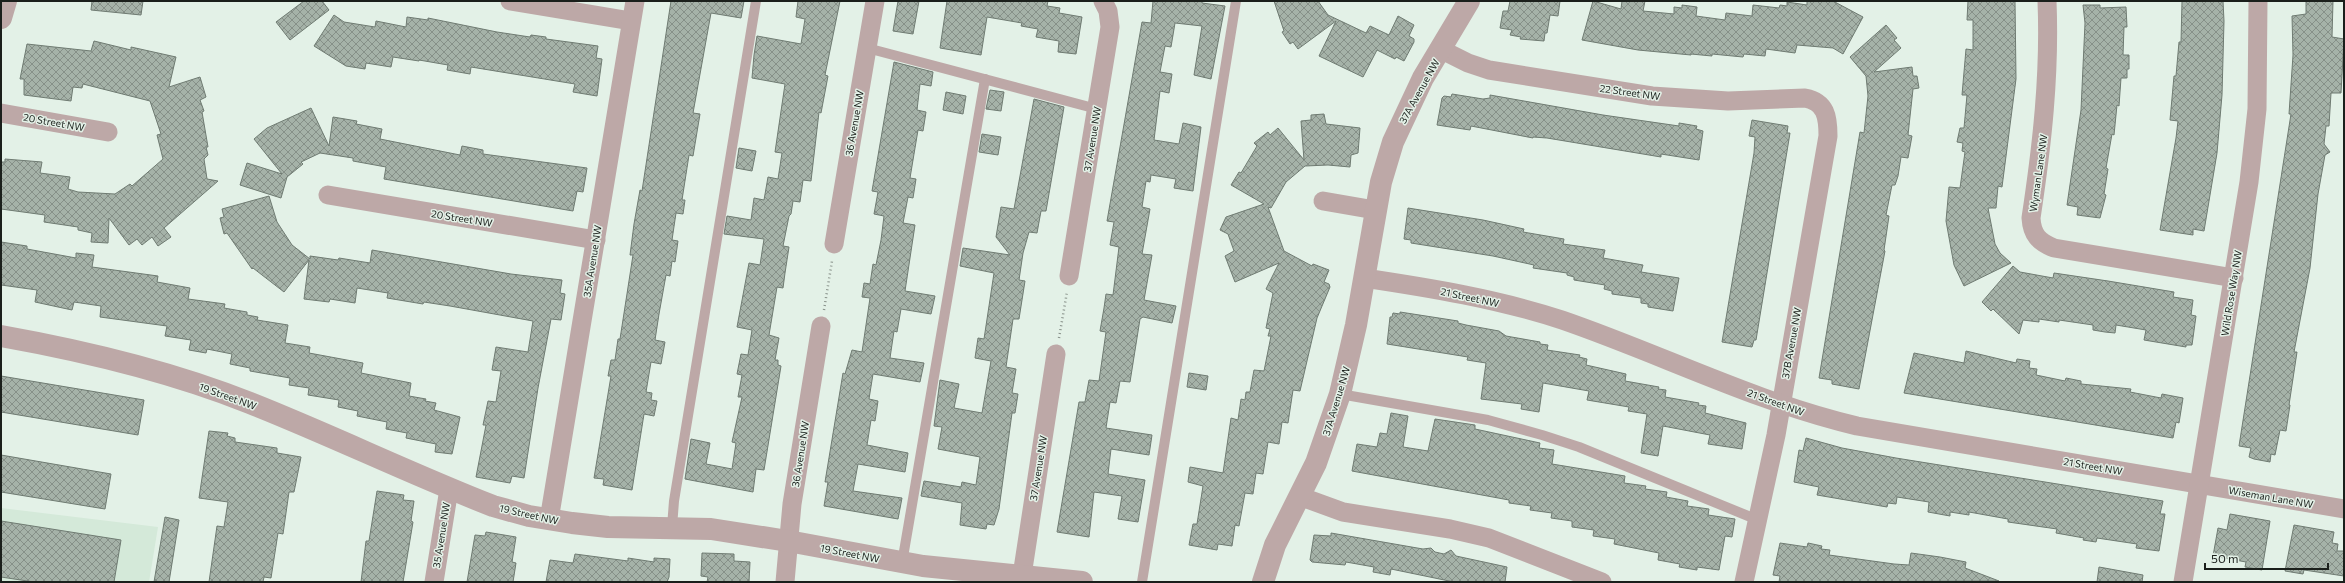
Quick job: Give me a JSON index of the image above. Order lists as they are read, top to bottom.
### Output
{
  "streets": {
    "street": [
      "37A Avenue NW",
      "22 Street NW",
      "20 Street NW",
      "36 Avenue NW",
      "37 Avenue NW",
      "Wyman Lane NW",
      "35A Avenue NW",
      "Wild Rose Way NW",
      "21 Street NW",
      "37B Avenue NW",
      "19 Street NW",
      "Wiseman Lane NW",
      "35 Avenue NW"
    ]
  },
  "crossings": [
    ["37A Avenue NW", "22 Street NW"],
    ["37A Avenue NW", "21 Street NW"],
    ["22 Street NW", "37B Avenue NW"],
    ["20 Street NW", "35A Avenue NW"],
    ["36 Avenue NW", "19 Street NW"],
    ["37 Avenue NW", "19 Street NW"],
    ["Wyman Lane NW", "Wild Rose Way NW"],
    ["35A Avenue NW", "19 Street NW"],
    ["Wild Rose Way NW", "21 Street NW"],
    ["Wild Rose Way NW", "Wiseman Lane NW"],
    ["21 Street NW", "37B Avenue NW"],
    ["21 Street NW", "Wiseman Lane NW"],
    ["19 Street NW", "35 Avenue NW"]
  ],
  "scale_bar": "50 m"
}
